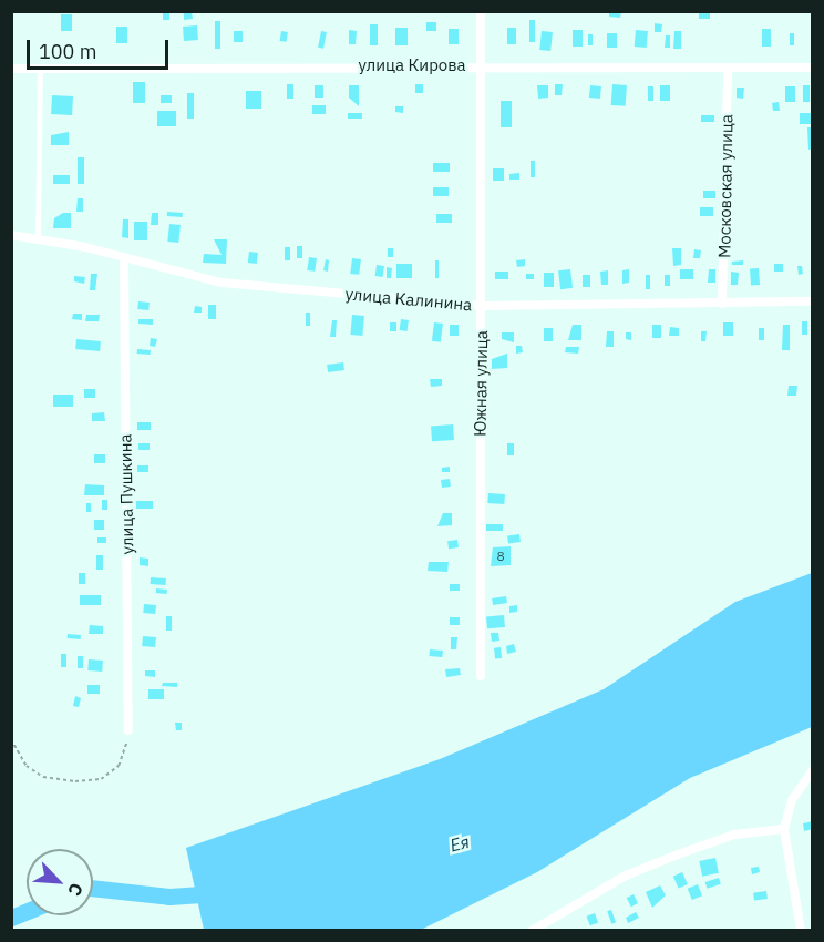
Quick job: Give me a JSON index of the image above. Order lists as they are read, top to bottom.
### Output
{
  "streets": {
    "street": [
      "улица Кирова",
      "Московская улица",
      "улица Калинина",
      "Южная улица",
      "улица Пушкина"
    ]
  },
  "crossings": [
    ["улица Кирова", "Московская улица"],
    ["улица Кирова", "Южная улица"],
    ["Московская улица", "улица Калинина"],
    ["улица Калинина", "Южная улица"],
    ["улица Калинина", "улица Пушкина"]
  ],
  "water": ["Ея"],
  "house_numbers": ["8"],
  "scale_bar": "100 m",
  "north": "bottom right"
}
